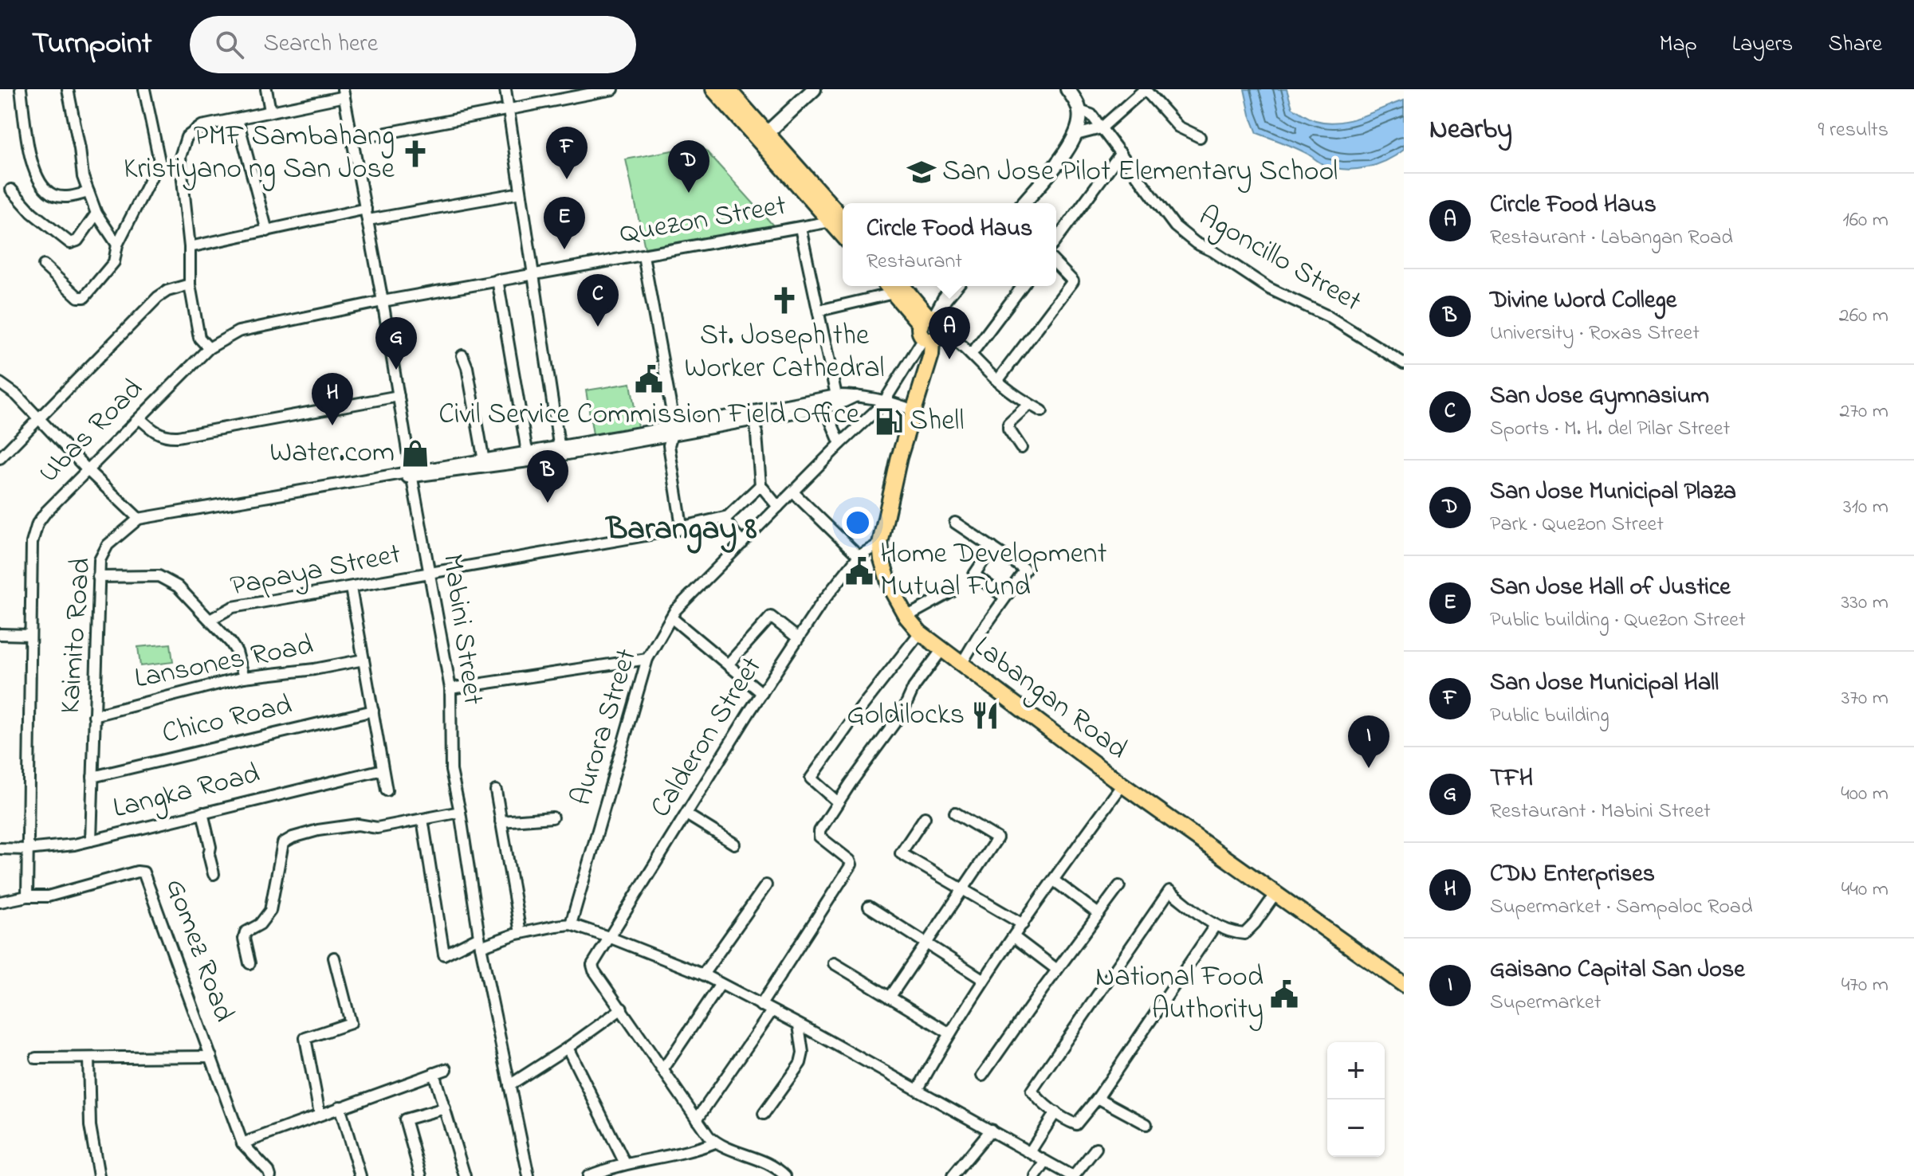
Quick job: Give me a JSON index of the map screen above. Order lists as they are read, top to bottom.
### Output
{
  "streets": {
    "main road": ["Labangan Road"],
    "street": [
      "Quezon Street",
      "Agoncillo Street",
      "Ubas Road",
      "Papaya Street",
      "Mabini Street",
      "Kaimito Road",
      "Lansones Road",
      "Chico Road",
      "Aurora Street",
      "Calderon Street",
      "Langka Road",
      "Gomez Road"
    ]
  },
  "crossings": [
    ["Quezon Street", "Ubas Road"],
    ["Quezon Street", "Mabini Street"],
    ["Ubas Road", "Mabini Street"],
    ["Ubas Road", "Langka Road"],
    ["Ubas Road", "Gomez Road"],
    ["Papaya Street", "Mabini Street"],
    ["Kaimito Road", "Lansones Road"],
    ["Kaimito Road", "Chico Road"],
    ["Kaimito Road", "Langka Road"],
    ["Labangan Road", "Aurora Street"],
    ["Labangan Road", "Calderon Street"]
  ],
  "districts": ["Barangay 8"],
  "places": {
    "church": ["PMF Sambahang Kristiyano ng San Jose", "St. Joseph the Worker Cathedral"],
    "school or university": ["San Jose Pilot Elementary School"],
    "public building": ["Civil Service Commission Field Office", "Home Development Mutual Fund", "National Food Authority"],
    "fuel station": ["Shell"],
    "shop": ["Water.com"],
    "restaurant": ["Goldilocks"]
  },
  "page": {
    "header": "Turnpoint",
    "search": "Search here",
    "nav": ["Map", "Layers", "Share"],
    "heading": ["Nearby", "9 results"],
    "pins": [
      "F",
      "D",
      "E",
      "C",
      "A",
      "G",
      "H",
      "B",
      "I"
    ],
    "list": [
      {
        "mark": "A",
        "name": "Circle Food Haus",
        "note": "Restaurant · Labangan Road",
        "value": "160 m"
      },
      {
        "mark": "B",
        "name": "Divine Word College",
        "note": "University · Roxas Street",
        "value": "260 m"
      },
      {
        "mark": "C",
        "name": "San Jose Gymnasium",
        "note": "Sports · M. H. del Pilar Street",
        "value": "270 m"
      },
      {
        "mark": "D",
        "name": "San Jose Municipal Plaza",
        "note": "Park · Quezon Street",
        "value": "310 m"
      },
      {
        "mark": "E",
        "name": "San Jose Hall of Justice",
        "note": "Public building · Quezon Street",
        "value": "330 m"
      },
      {
        "mark": "F",
        "name": "San Jose Municipal Hall",
        "note": "Public building",
        "value": "370 m"
      },
      {
        "mark": "G",
        "name": "TFH",
        "note": "Restaurant · Mabini Street",
        "value": "400 m"
      },
      {
        "mark": "H",
        "name": "CDN Enterprises",
        "note": "Supermarket · Sampaloc Road",
        "value": "440 m"
      },
      {
        "mark": "I",
        "name": "Gaisano Capital San Jose",
        "note": "Supermarket",
        "value": "470 m"
      }
    ],
    "popup": ["Circle Food Haus", "Restaurant"],
    "map_buttons": ["+", "−"]
  }
}
